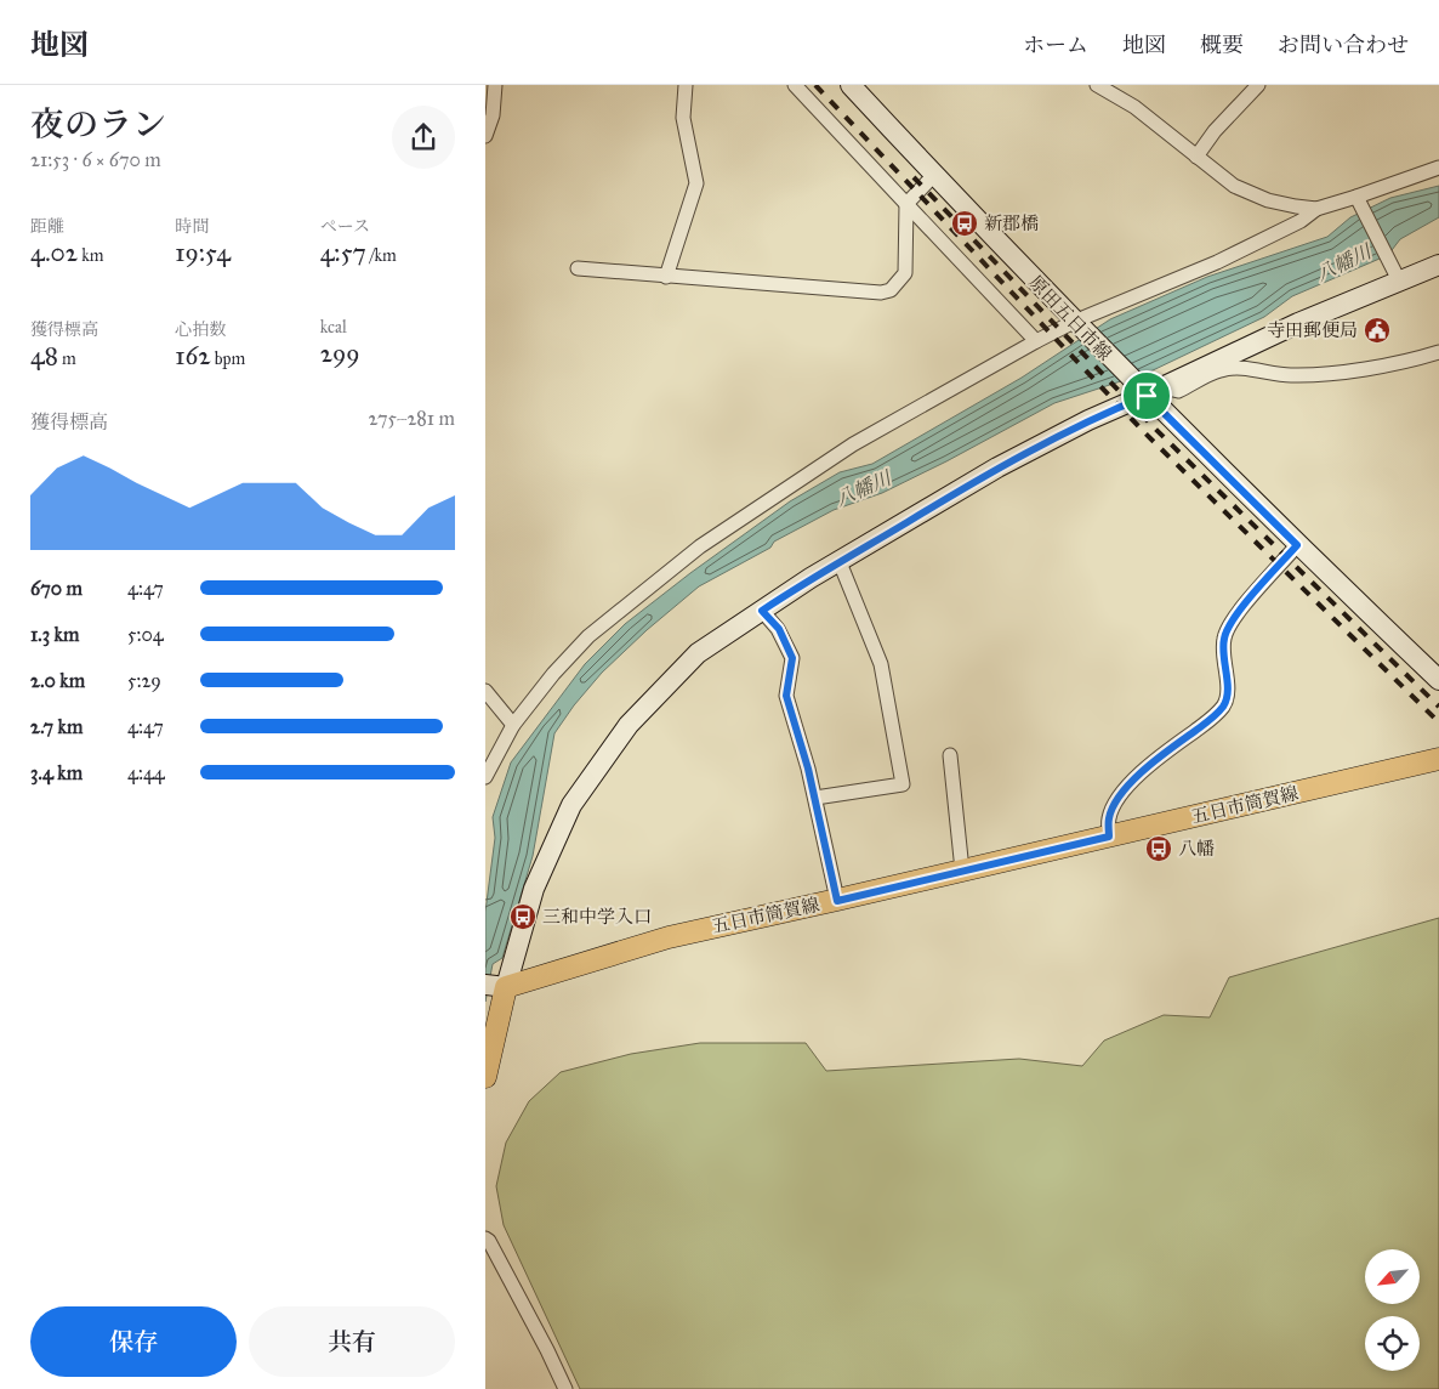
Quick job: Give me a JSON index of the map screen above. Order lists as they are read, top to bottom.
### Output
{
  "streets": {
    "main road": ["五日市筒賀線"],
    "street": ["原田五日市線"]
  },
  "water": ["八幡川"],
  "places": {
    "bus stop": ["新郡橋", "八幡", "三和中学入口"],
    "public building": ["寺田郵便局"]
  },
  "north": "bottom left",
  "page": {
    "header": "地図",
    "nav": [
      "ホーム",
      "地図",
      "概要",
      "お問い合わせ"
    ],
    "heading": ["夜のラン", "21:53 · 6 × 670 m"],
    "stats": [
      ["距離", "4.02 km"],
      ["時間", "19:54"],
      ["ペース", "4:57 /km"],
      ["獲得標高", "48 m"],
      ["心拍数", "162 bpm"],
      ["kcal", "299"]
    ],
    "chart": ["獲得標高", "275–281 m"],
    "list": [
      {
        "name": "670 m",
        "note": "4:47"
      },
      {
        "name": "1.3 km",
        "note": "5:04"
      },
      {
        "name": "2.0 km",
        "note": "5:29"
      },
      {
        "name": "2.7 km",
        "note": "4:47"
      },
      {
        "name": "3.4 km",
        "note": "4:44"
      }
    ],
    "buttons": ["保存", "共有"]
  }
}
